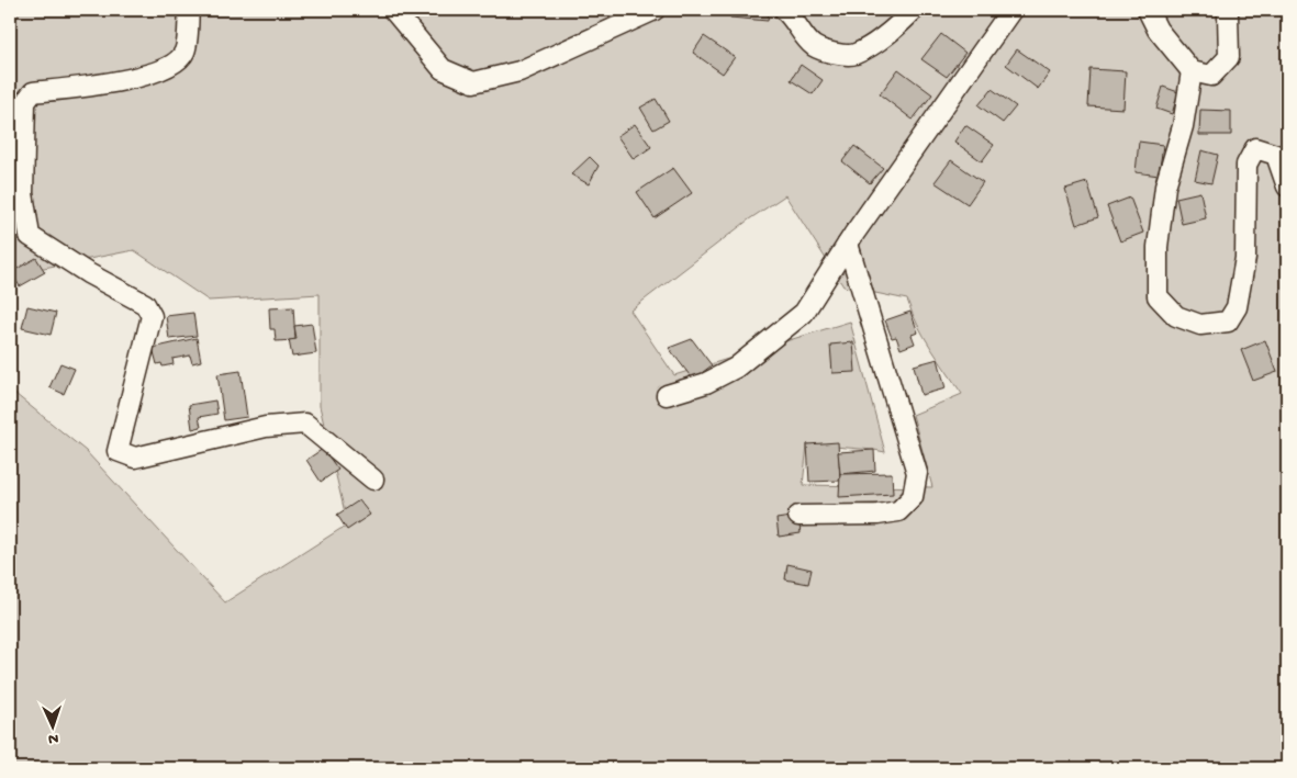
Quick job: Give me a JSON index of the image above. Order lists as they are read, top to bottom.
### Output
{
  "north": "bottom"
}
